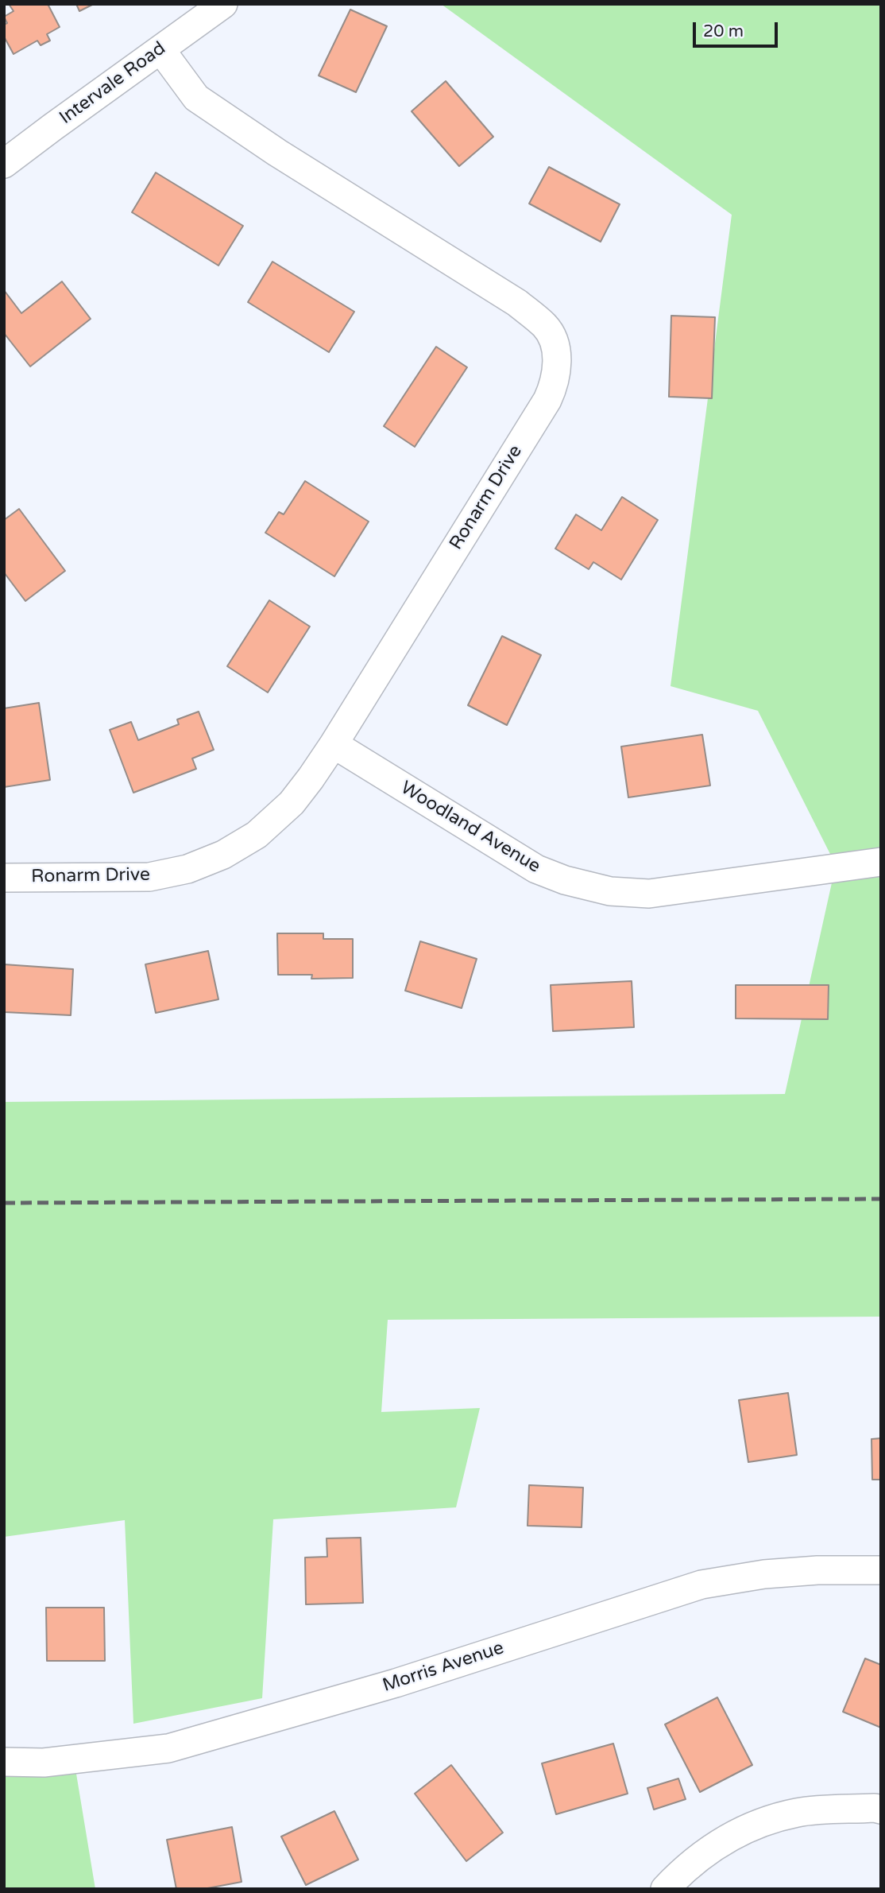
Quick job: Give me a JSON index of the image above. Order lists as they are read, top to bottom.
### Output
{
  "streets": {
    "street": [
      "Intervale Road",
      "Ronarm Drive",
      "Woodland Avenue",
      "Morris Avenue"
    ]
  },
  "crossings": [
    ["Intervale Road", "Ronarm Drive"],
    ["Ronarm Drive", "Woodland Avenue"]
  ],
  "scale_bar": "20 m"
}
